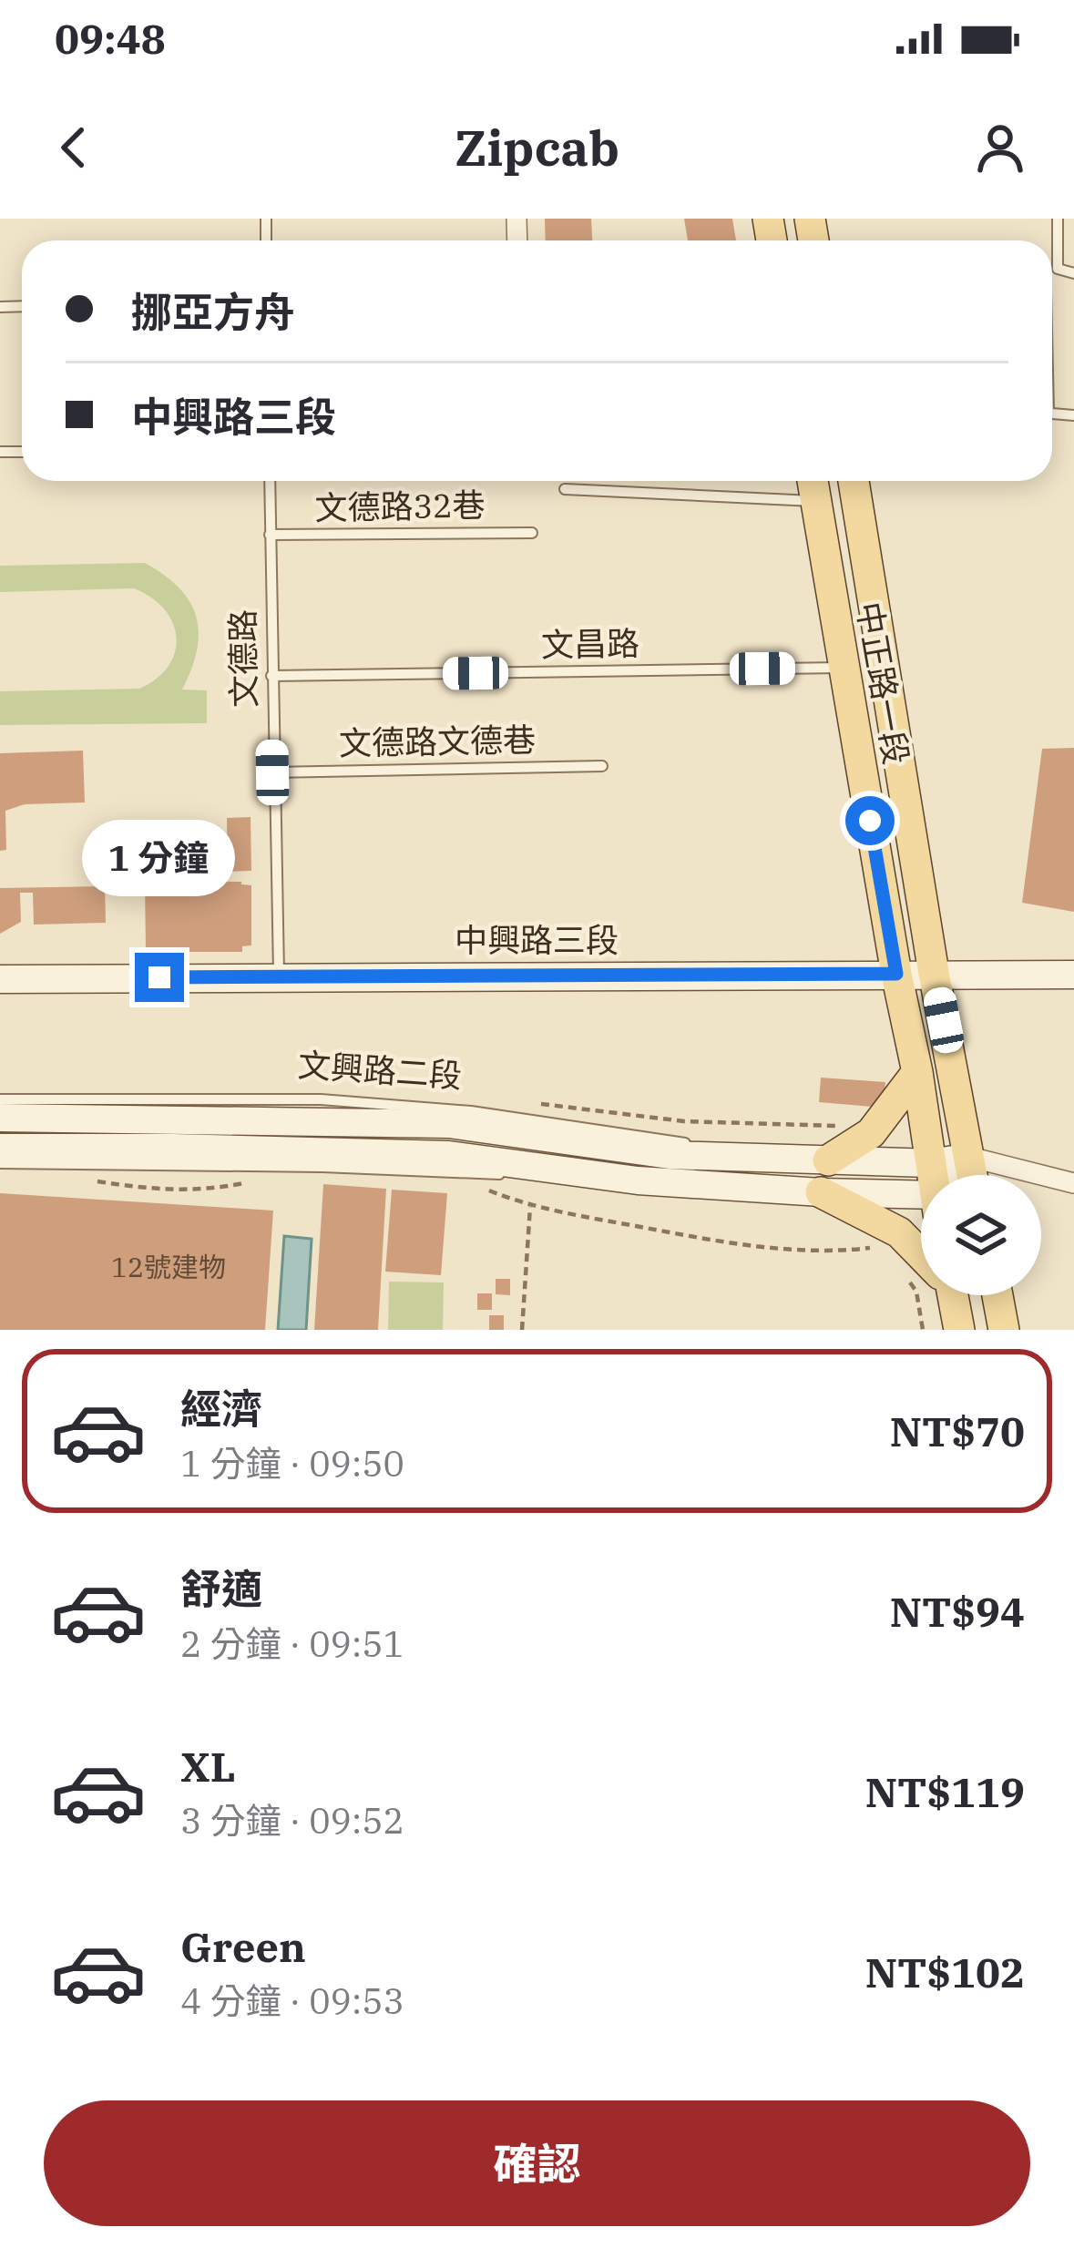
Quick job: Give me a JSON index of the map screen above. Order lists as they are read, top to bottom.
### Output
{
  "streets": {
    "main road": ["中正路一段"],
    "street": ["中興路三段", "文興路二段"],
    "lane": [
      "文德路32巷",
      "文昌路",
      "文德路",
      "文德路文德巷"
    ]
  },
  "crossings": [
    ["文德路32巷", "文德路"],
    ["文昌路", "文德路"],
    ["文昌路", "中正路一段"],
    ["文德路", "文德路文德巷"],
    ["文德路", "中興路三段"],
    ["中正路一段", "中興路三段"],
    ["中正路一段", "文興路二段"]
  ],
  "house_numbers": ["12號建物"],
  "page": {
    "status": "09:48",
    "header": "Zipcab",
    "banner": ["挪亞方舟", "中興路三段"],
    "bubble": "1 分鐘",
    "list": [
      {
        "name": "經濟",
        "note": "1 分鐘 · 09:50",
        "value": "NT$70"
      },
      {
        "name": "舒適",
        "note": "2 分鐘 · 09:51",
        "value": "NT$94"
      },
      {
        "name": "XL",
        "note": "3 分鐘 · 09:52",
        "value": "NT$119"
      },
      {
        "name": "Green",
        "note": "4 分鐘 · 09:53",
        "value": "NT$102"
      }
    ],
    "buttons": "確認"
  }
}
